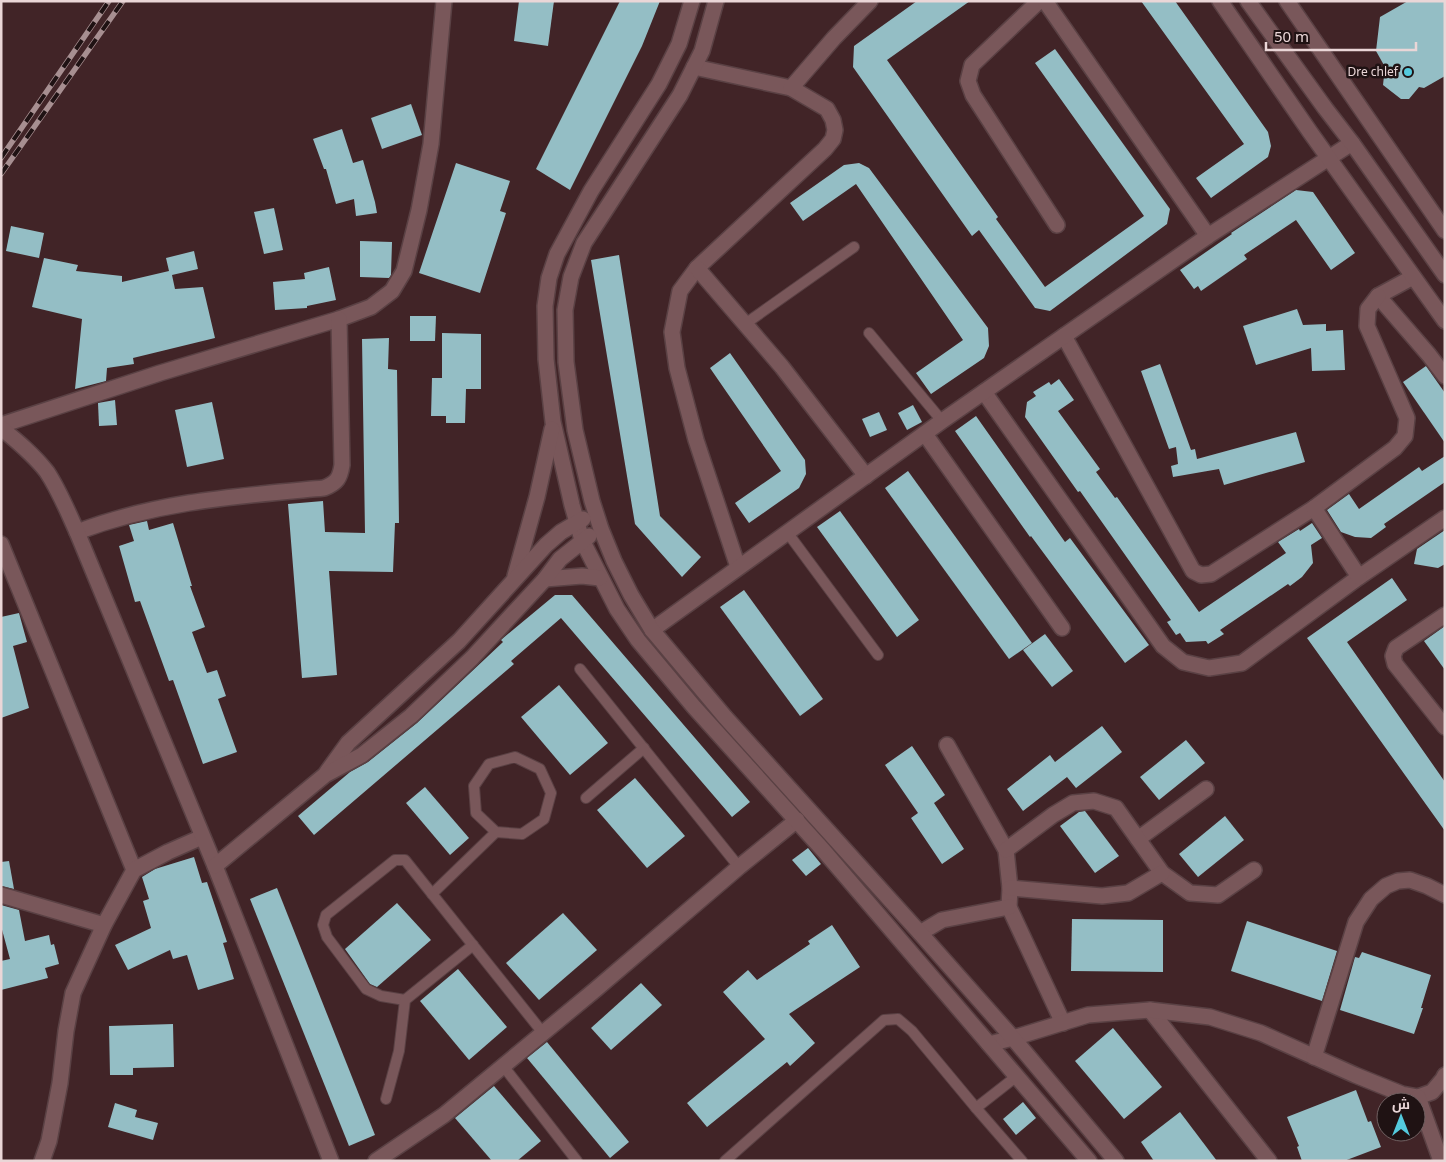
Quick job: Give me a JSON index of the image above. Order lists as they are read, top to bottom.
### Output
{
  "places": ["Dre chlef"],
  "scale_bar": "50 m",
  "north": "top"
}
